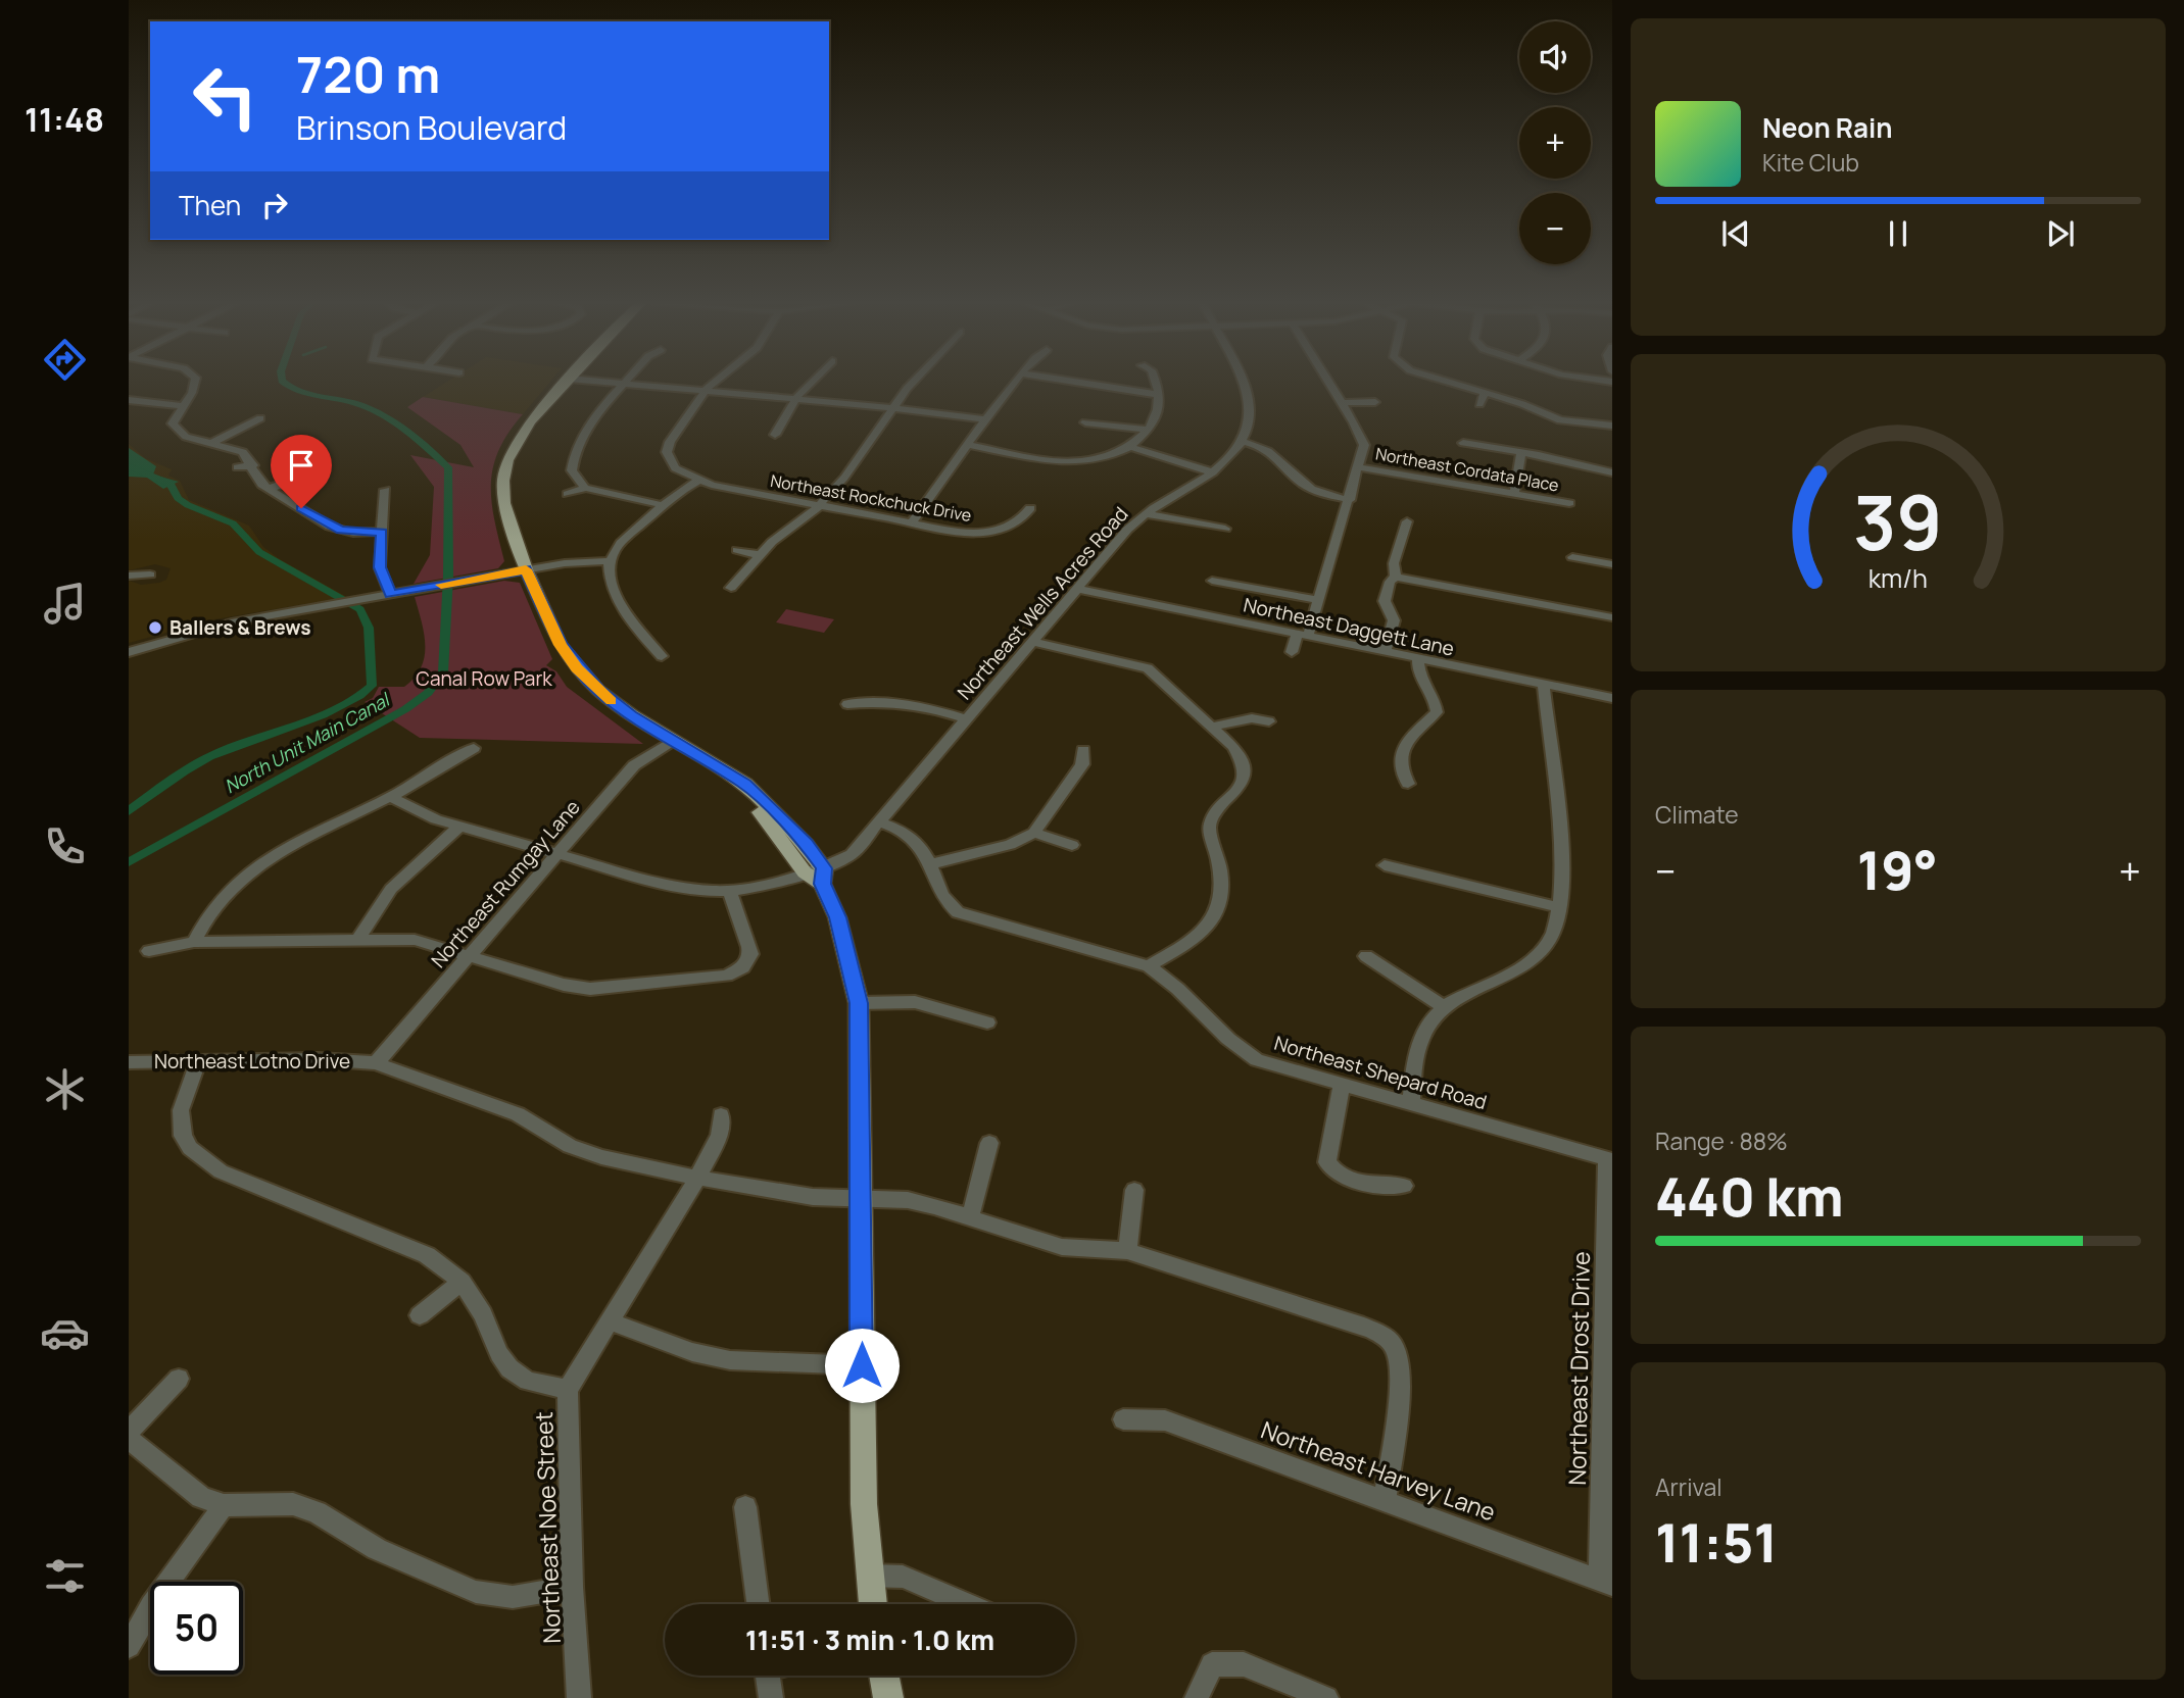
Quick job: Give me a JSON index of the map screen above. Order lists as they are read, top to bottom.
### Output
{
  "streets": {
    "street": [
      "Northeast Cordata Place",
      "Northeast Rockchuck Drive",
      "Northeast Wells Acres Road",
      "Northeast Daggett Lane",
      "Northeast Rumgay Lane",
      "Northeast Lotno Drive",
      "Northeast Shepard Road",
      "Northeast Drost Drive",
      "Northeast Harvey Lane",
      "Northeast Noe Street"
    ]
  },
  "crossings": [
    ["Northeast Wells Acres Road", "Northeast Daggett Lane"],
    ["Northeast Wells Acres Road", "Northeast Rumgay Lane"],
    ["Northeast Wells Acres Road", "Northeast Shepard Road"],
    ["Northeast Rumgay Lane", "Northeast Lotno Drive"],
    ["Northeast Lotno Drive", "Northeast Harvey Lane"],
    ["Northeast Lotno Drive", "Northeast Noe Street"],
    ["Northeast Shepard Road", "Northeast Drost Drive"],
    ["Northeast Drost Drive", "Northeast Harvey Lane"]
  ],
  "water": ["North Unit Main Canal"],
  "parks": ["Canal Row Park"],
  "places": ["Ballers & Brews"],
  "page": {
    "tabs": "11:48",
    "map_buttons": ["+", "−"],
    "turn": ["720 m", "Brinson Boulevard"],
    "song": ["Neon Rain", "Kite Club"],
    "then": "Then",
    "tile": [
      "Climate",
      ["Range · 88%", "440 km"],
      ["Arrival", "11:51"]
    ],
    "heat": ["−", "19°", "+"],
    "limit": "50",
    "trip": "11:51 · 3 min · 1.0 km",
    "gauge": ["39", "km/h"]
  }
}
